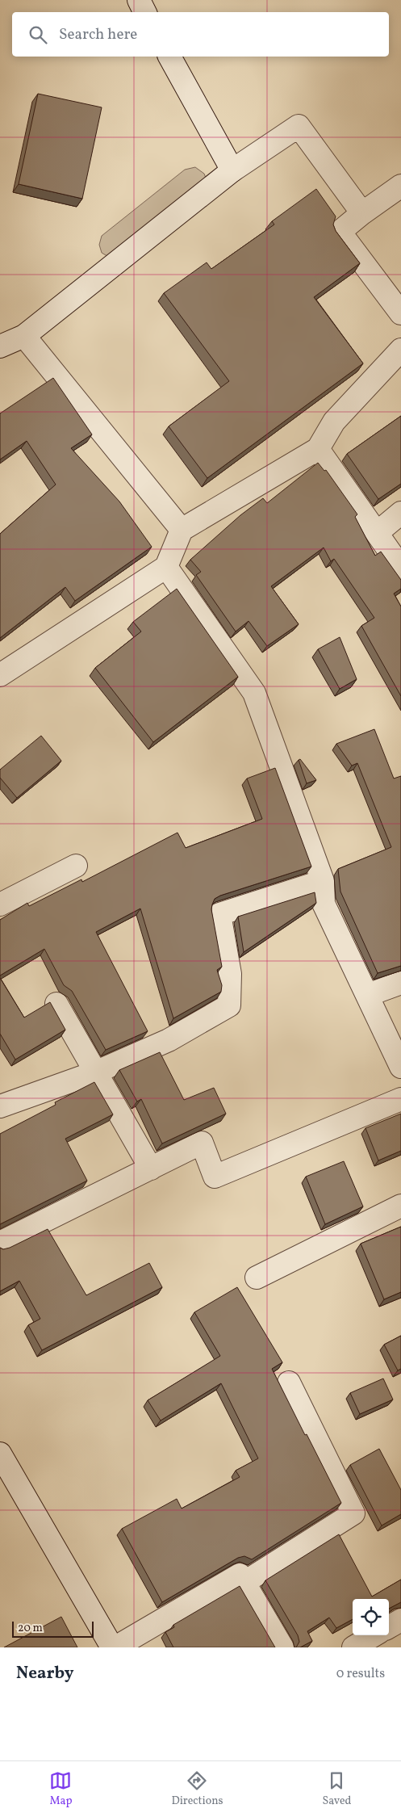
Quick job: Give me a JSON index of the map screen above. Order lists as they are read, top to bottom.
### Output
{
  "scale_bar": "20 m",
  "page": {
    "search": "Search here",
    "scale": "20 m",
    "heading": ["Nearby", "0 results"],
    "nav": ["Map", "Directions", "Saved"]
  }
}
